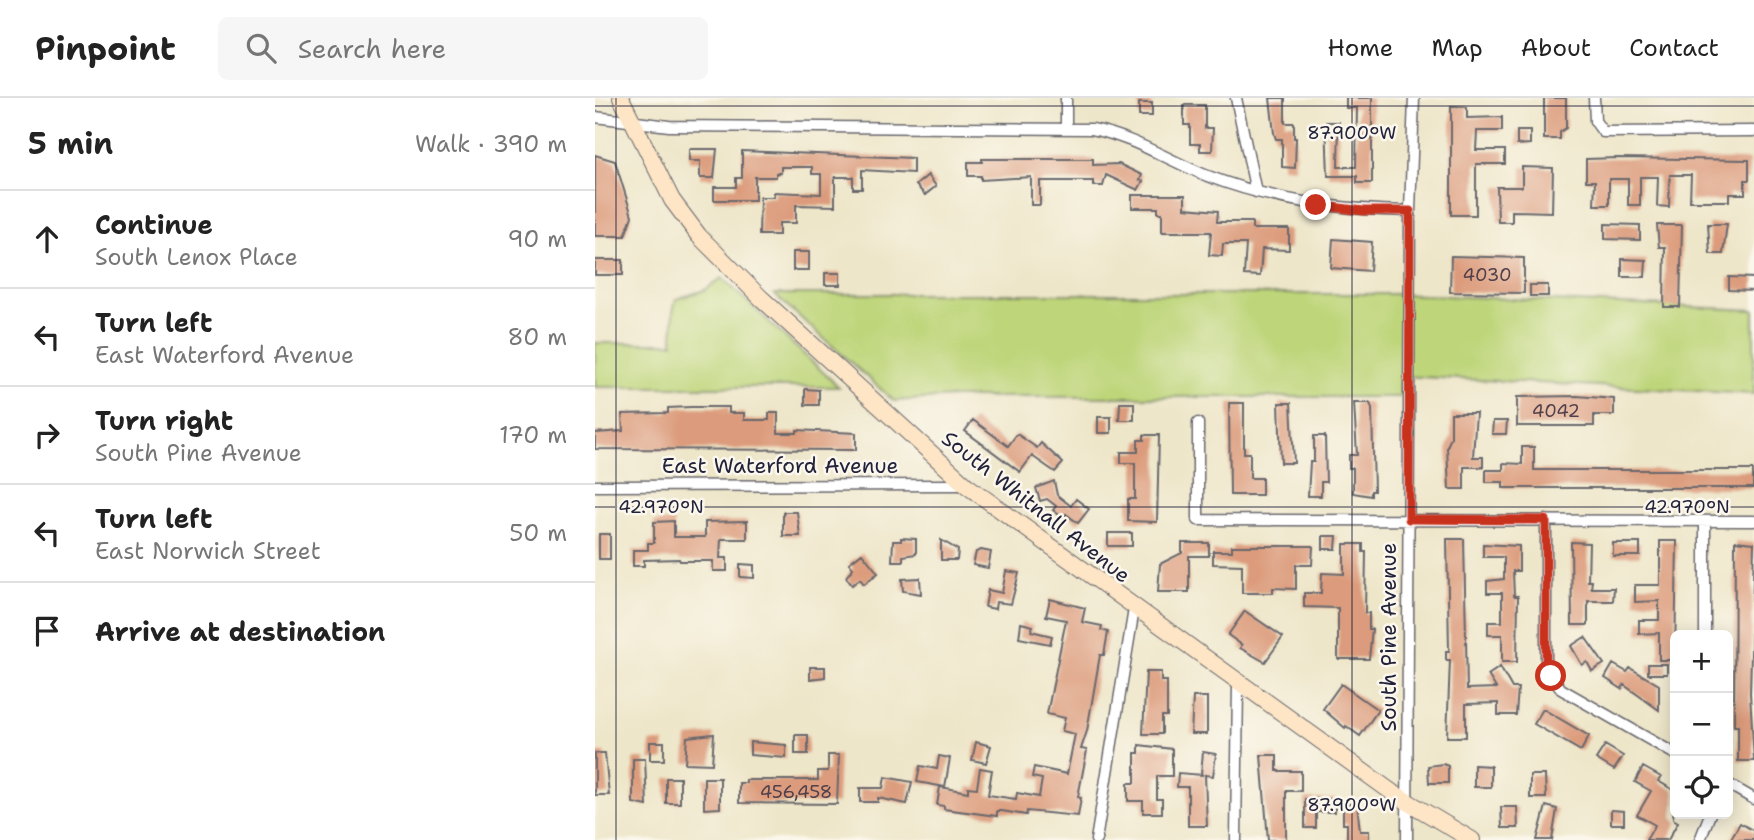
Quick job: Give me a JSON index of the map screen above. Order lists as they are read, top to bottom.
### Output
{
  "streets": {
    "street": ["East Waterford Avenue", "South Whitnall Avenue", "South Pine Avenue"]
  },
  "crossings": [
    ["East Waterford Avenue", "South Whitnall Avenue"],
    ["South Whitnall Avenue", "South Pine Avenue"]
  ],
  "house_numbers": ["4030", "4042", "456,458"],
  "page": {
    "header": "Pinpoint",
    "search": "Search here",
    "nav": [
      "Home",
      "Map",
      "About",
      "Contact"
    ],
    "heading": ["5 min", "Walk · 390 m"],
    "list": [
      ["Continue", "South Lenox Place", "90 m"],
      ["Turn left", "East Waterford Avenue", "80 m"],
      ["Turn right", "South Pine Avenue", "170 m"],
      ["Turn left", "East Norwich Street", "50 m"],
      "Arrive at destination"
    ],
    "map_buttons": ["+", "−"]
  },
  "coordinates": ["87.900°W", "42.970°N"]
}
